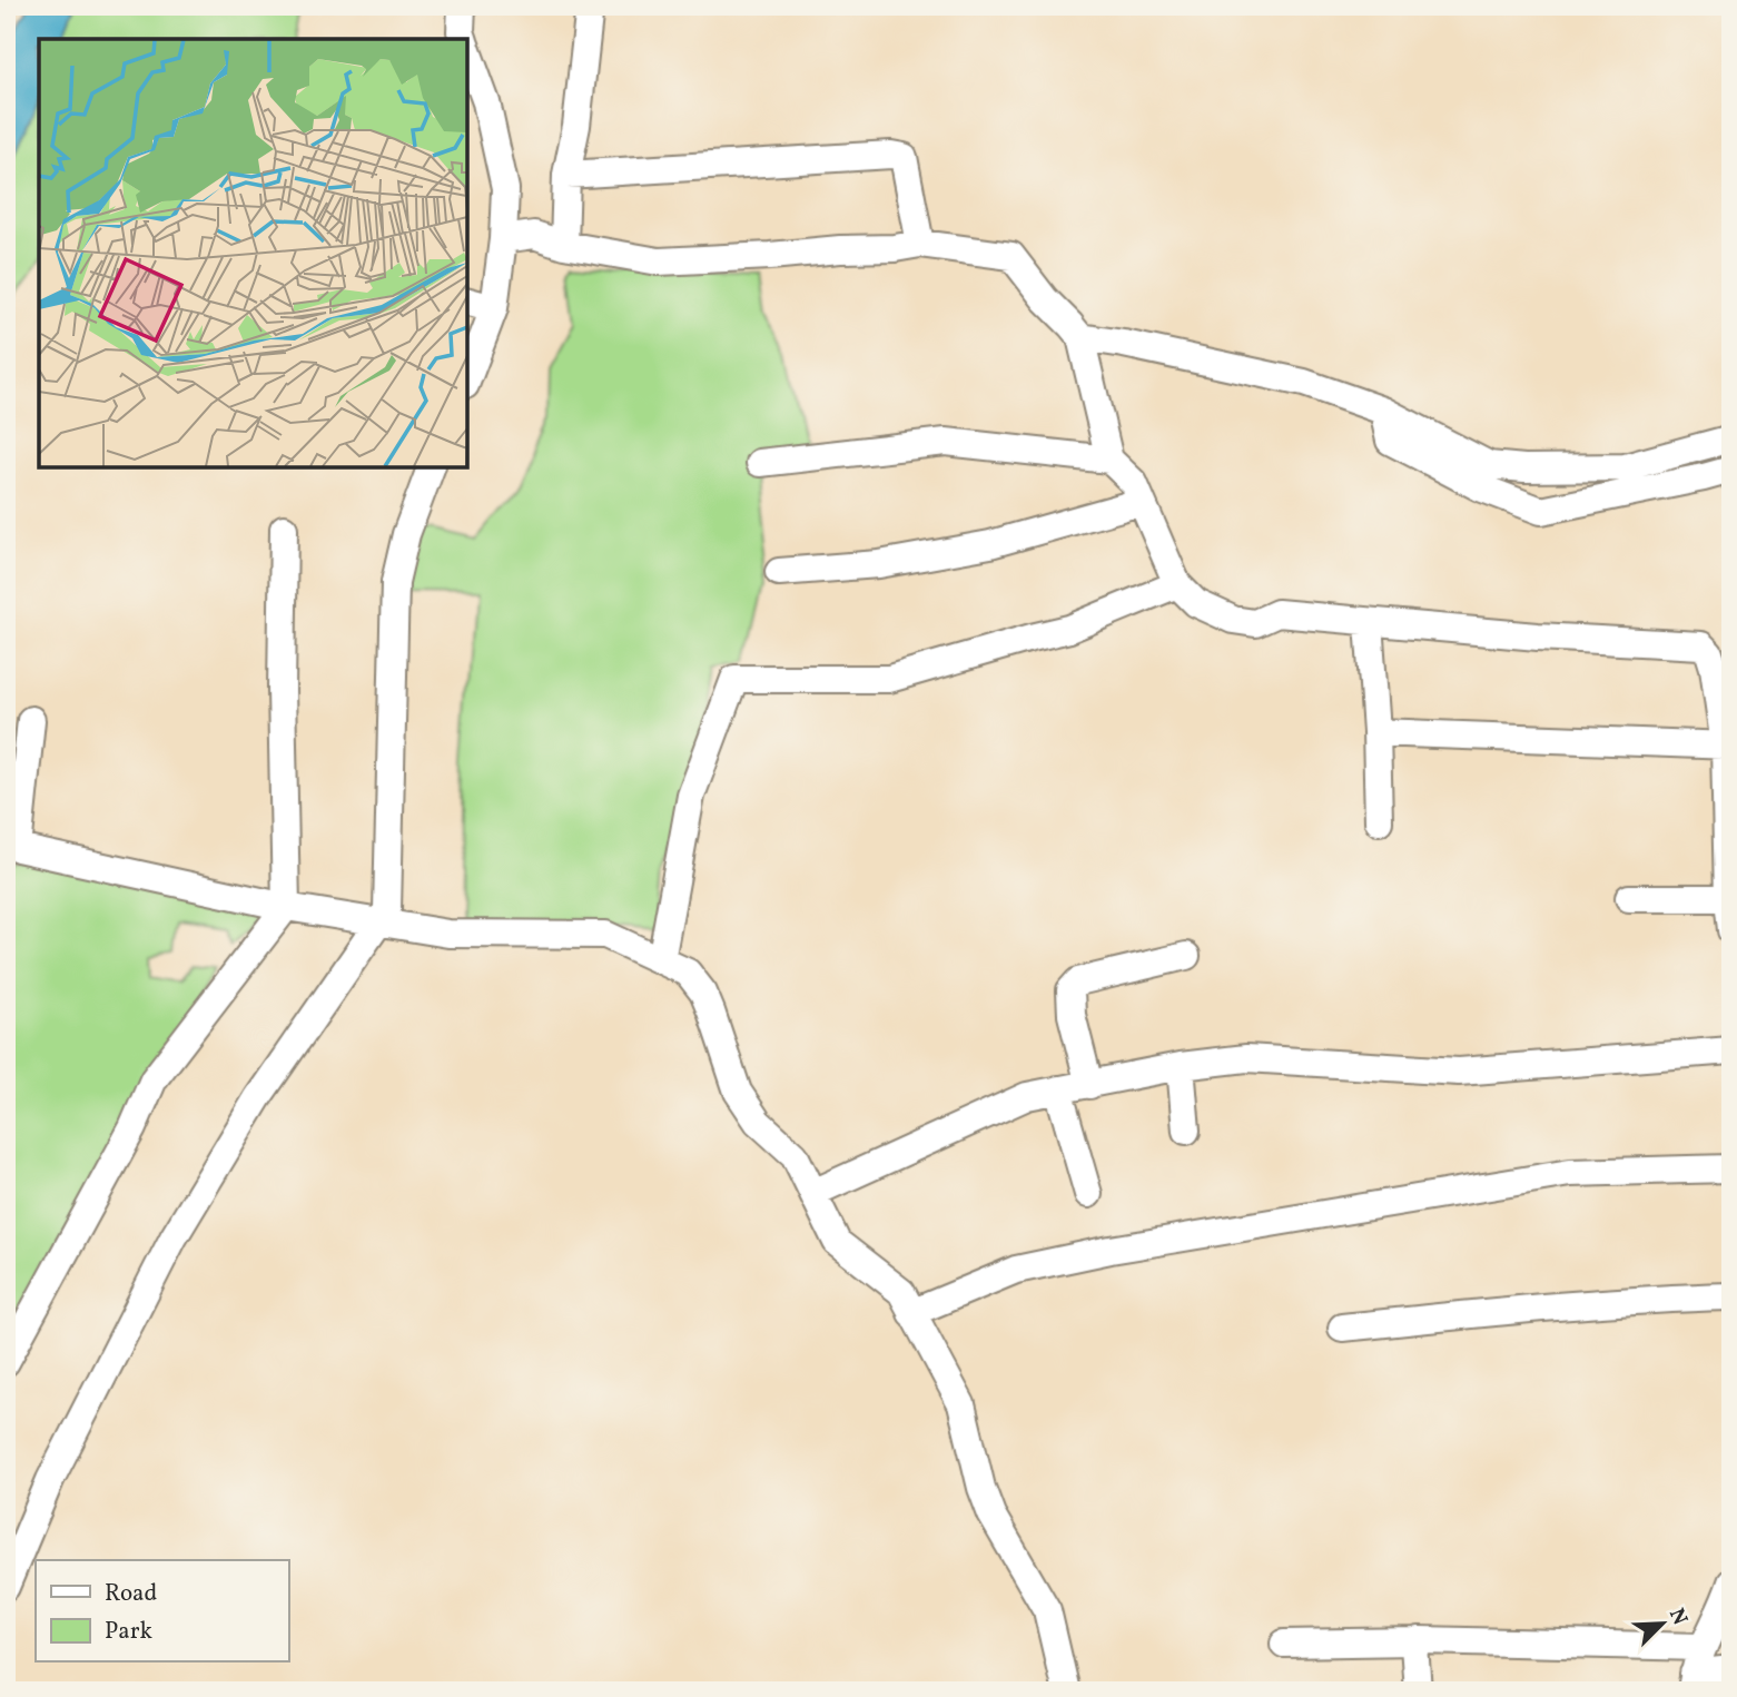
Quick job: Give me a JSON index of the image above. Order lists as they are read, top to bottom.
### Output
{
  "legend": ["Road", "Park"],
  "north": "top right"
}
